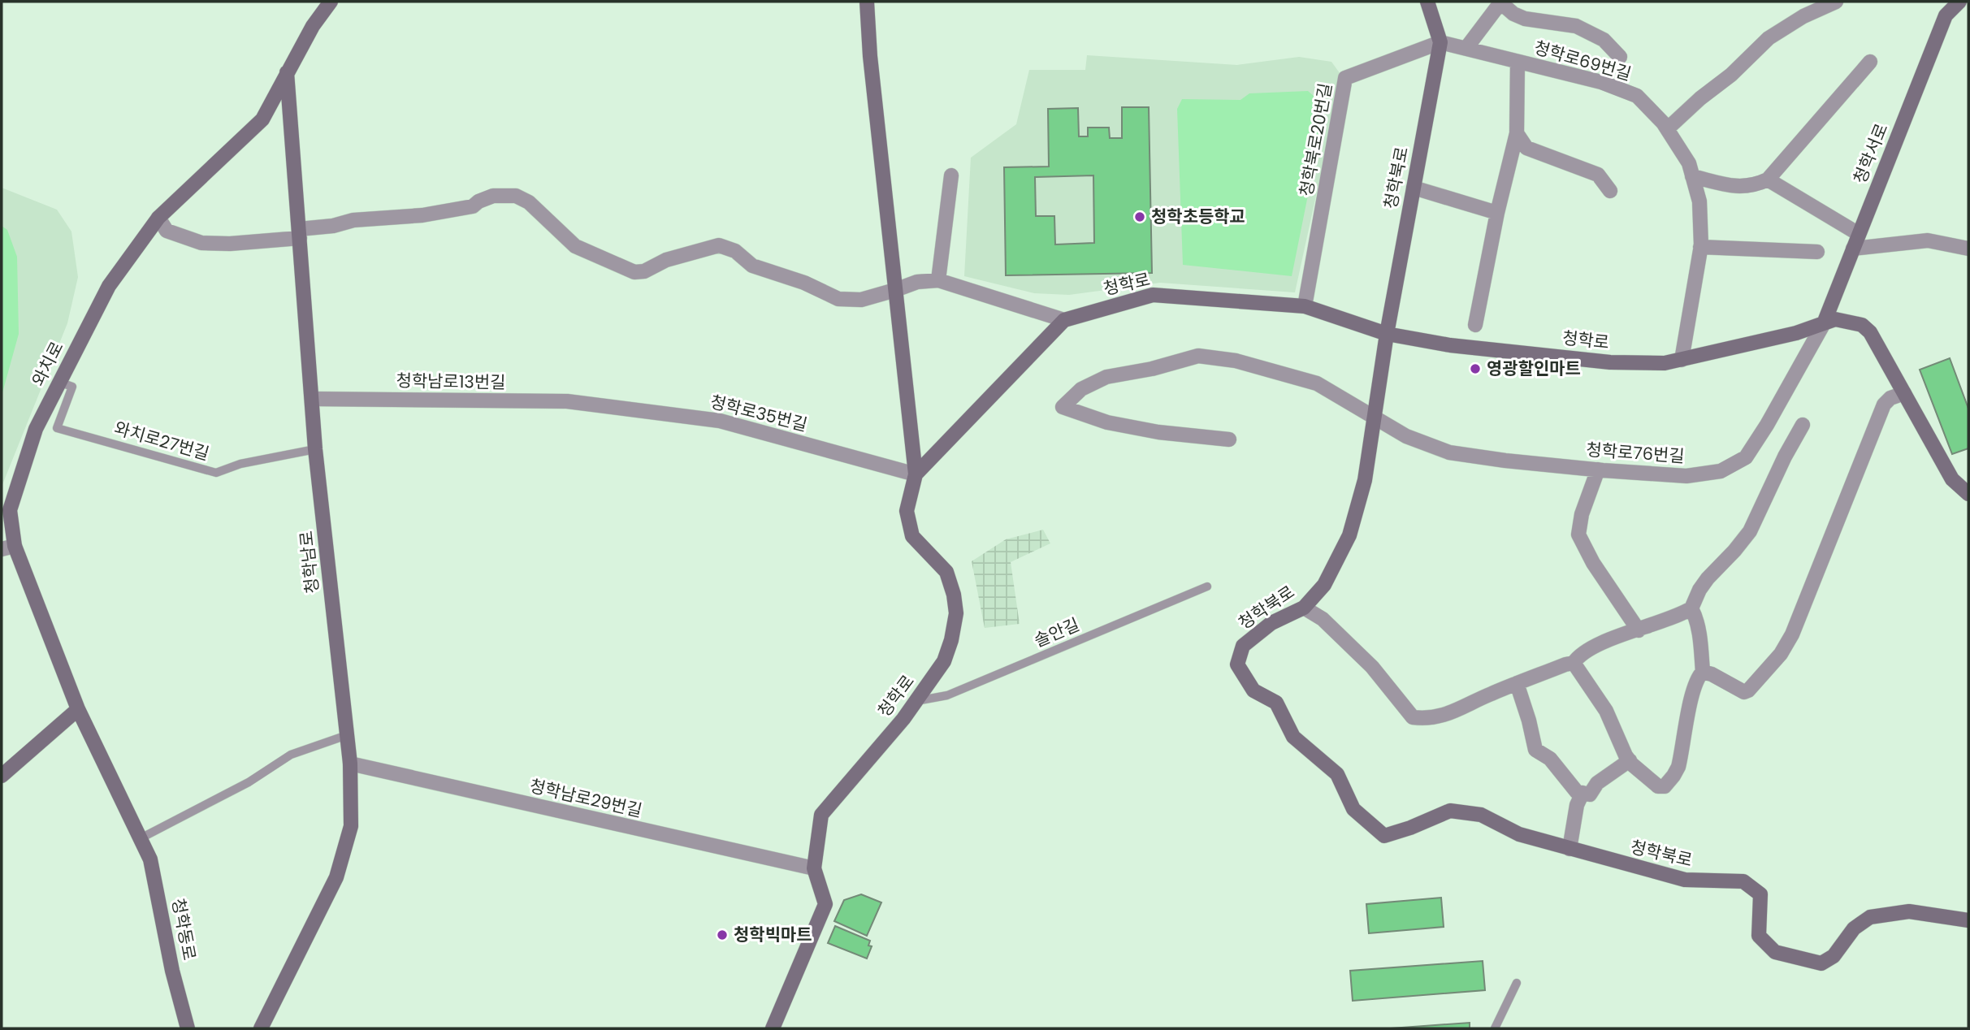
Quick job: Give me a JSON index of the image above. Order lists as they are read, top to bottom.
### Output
{
  "streets": {
    "street": [
      "청학로69번길",
      "청학북로20번길",
      "청학서로",
      "청학북로",
      "청학로",
      "와치로",
      "청학남로13번길",
      "청학로35번길",
      "청학로76번길",
      "청학남로",
      "청학남로29번길",
      "청학동로"
    ],
    "lane": ["와치로27번길", "솔안길"]
  },
  "crossings": [
    ["청학로69번길", "청학북로20번길"],
    ["청학로69번길", "청학북로"],
    ["청학로69번길", "청학로"],
    ["청학북로20번길", "청학북로"],
    ["청학북로20번길", "청학로"],
    ["청학서로", "청학로"],
    ["청학서로", "청학로76번길"],
    ["청학북로", "청학로"],
    ["청학북로", "청학로76번길"],
    ["청학로", "청학로35번길"],
    ["청학로", "청학로76번길"],
    ["청학로", "솔안길"],
    ["청학로", "청학남로29번길"],
    ["와치로", "와치로27번길"],
    ["와치로", "청학남로"],
    ["와치로", "청학동로"],
    ["청학남로13번길", "청학로35번길"],
    ["청학남로13번길", "청학남로"],
    ["와치로27번길", "청학남로"],
    ["청학남로", "청학남로29번길"]
  ],
  "places": ["청학초등학교", "영광할인마트", "청학빅마트"]
}
